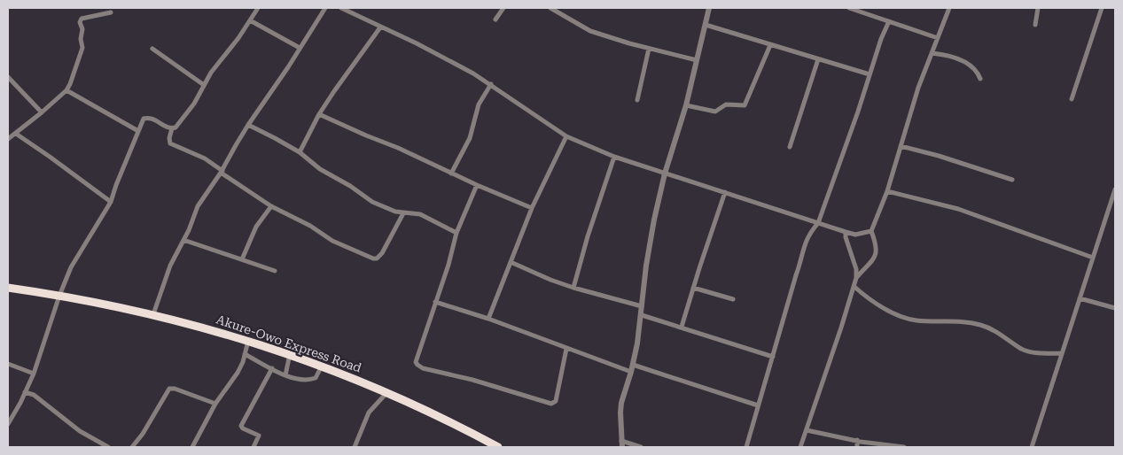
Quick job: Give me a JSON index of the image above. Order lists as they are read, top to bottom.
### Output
{
  "streets": {
    "highway": ["Akure-Owo Express Road"]
  }
}
